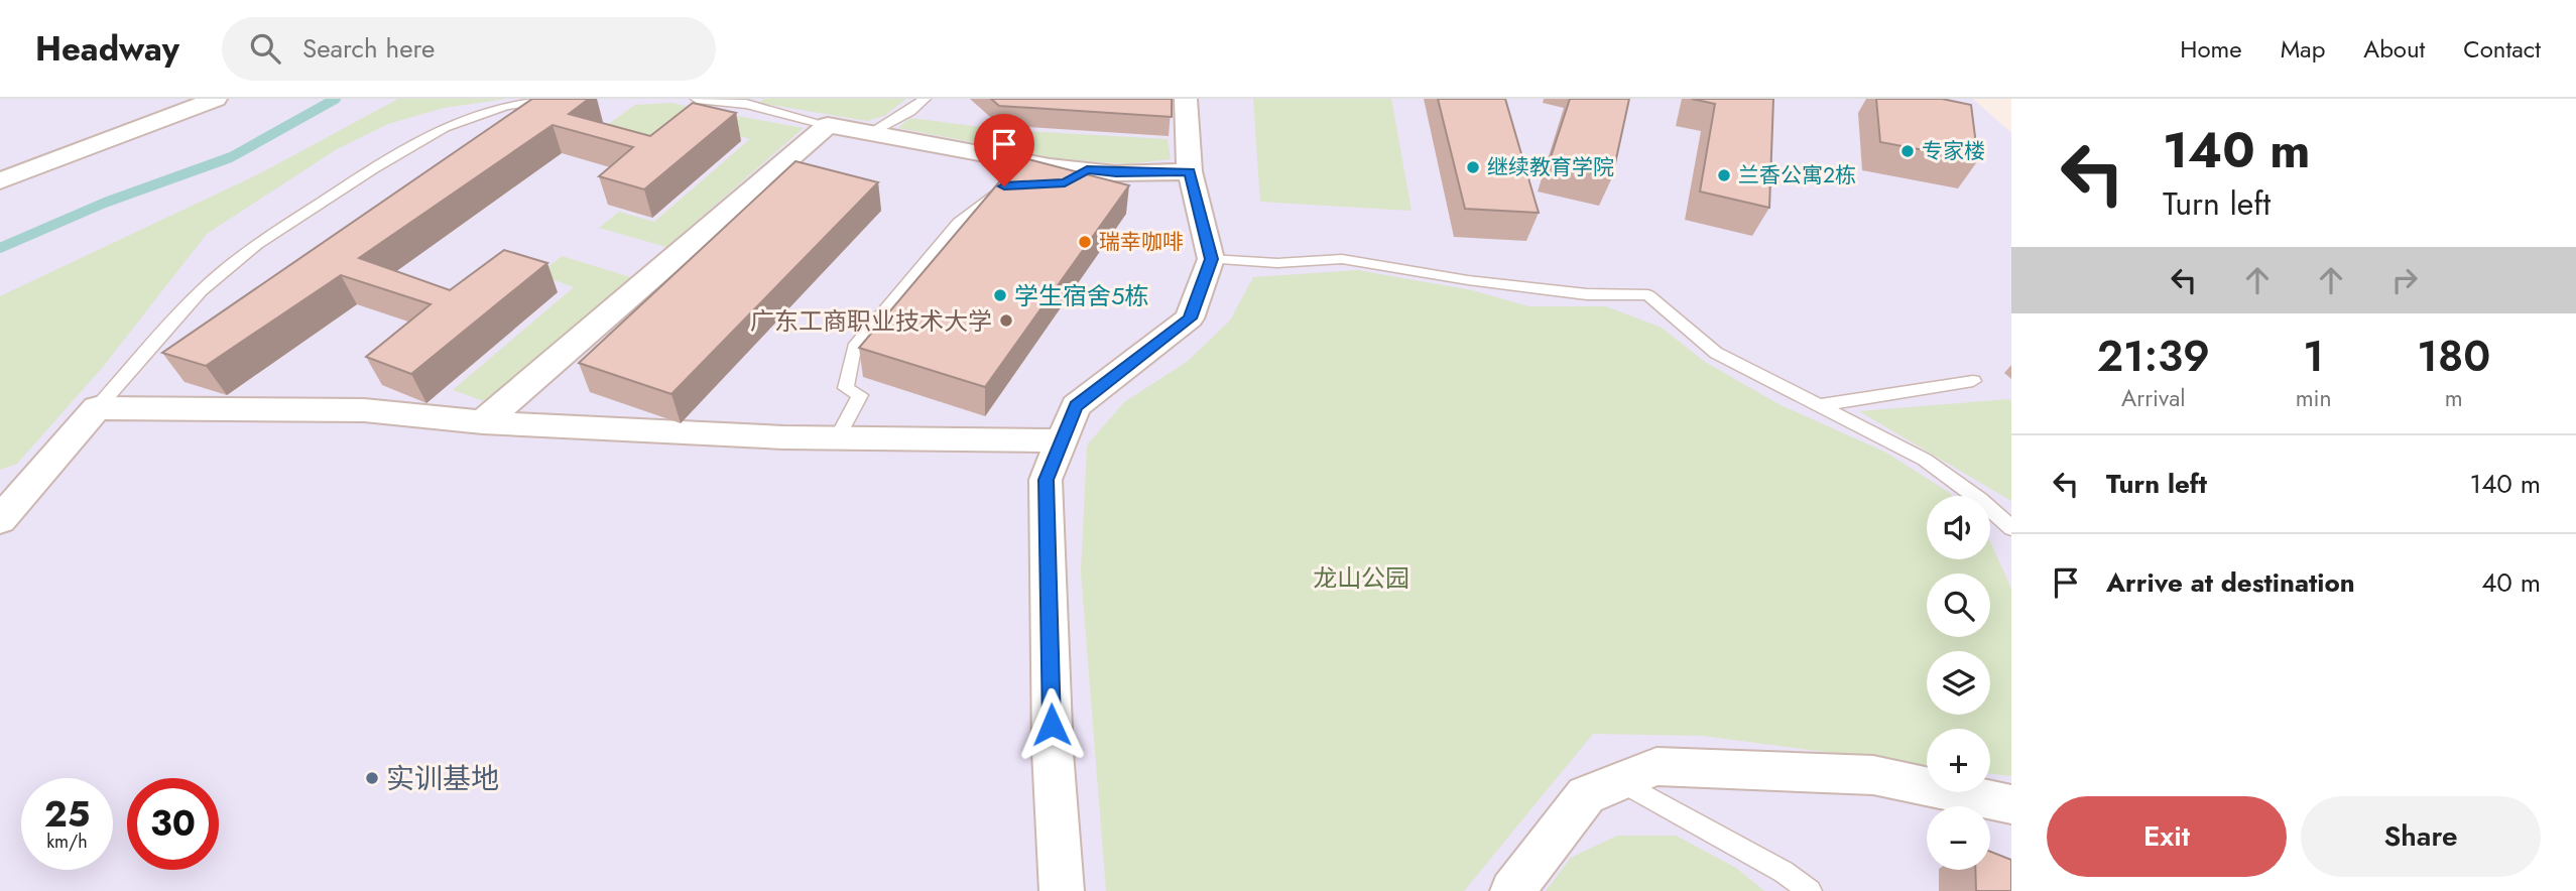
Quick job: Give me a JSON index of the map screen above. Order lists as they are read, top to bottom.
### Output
{
  "parks": ["龙山公园"],
  "places": [
    "专家楼",
    "继续教育学院",
    "兰香公寓2栋",
    "瑞幸咖啡",
    "学生宿舍5栋",
    "广东工商职业技术大学",
    "实训基地"
  ],
  "page": {
    "header": "Headway",
    "search": "Search here",
    "nav": [
      "Home",
      "Map",
      "About",
      "Contact"
    ],
    "turn": ["140 m", "Turn left"],
    "eta": [
      "21:39",
      "Arrival",
      "1",
      "min",
      "180",
      "m"
    ],
    "list": [
      {
        "name": "Turn left",
        "value": "140 m"
      },
      {
        "name": "Arrive at destination",
        "value": "40 m"
      }
    ],
    "map_buttons": ["+", "−"],
    "speed": "25 km/h",
    "limit": "30",
    "buttons": ["Exit", "Share"]
  }
}
